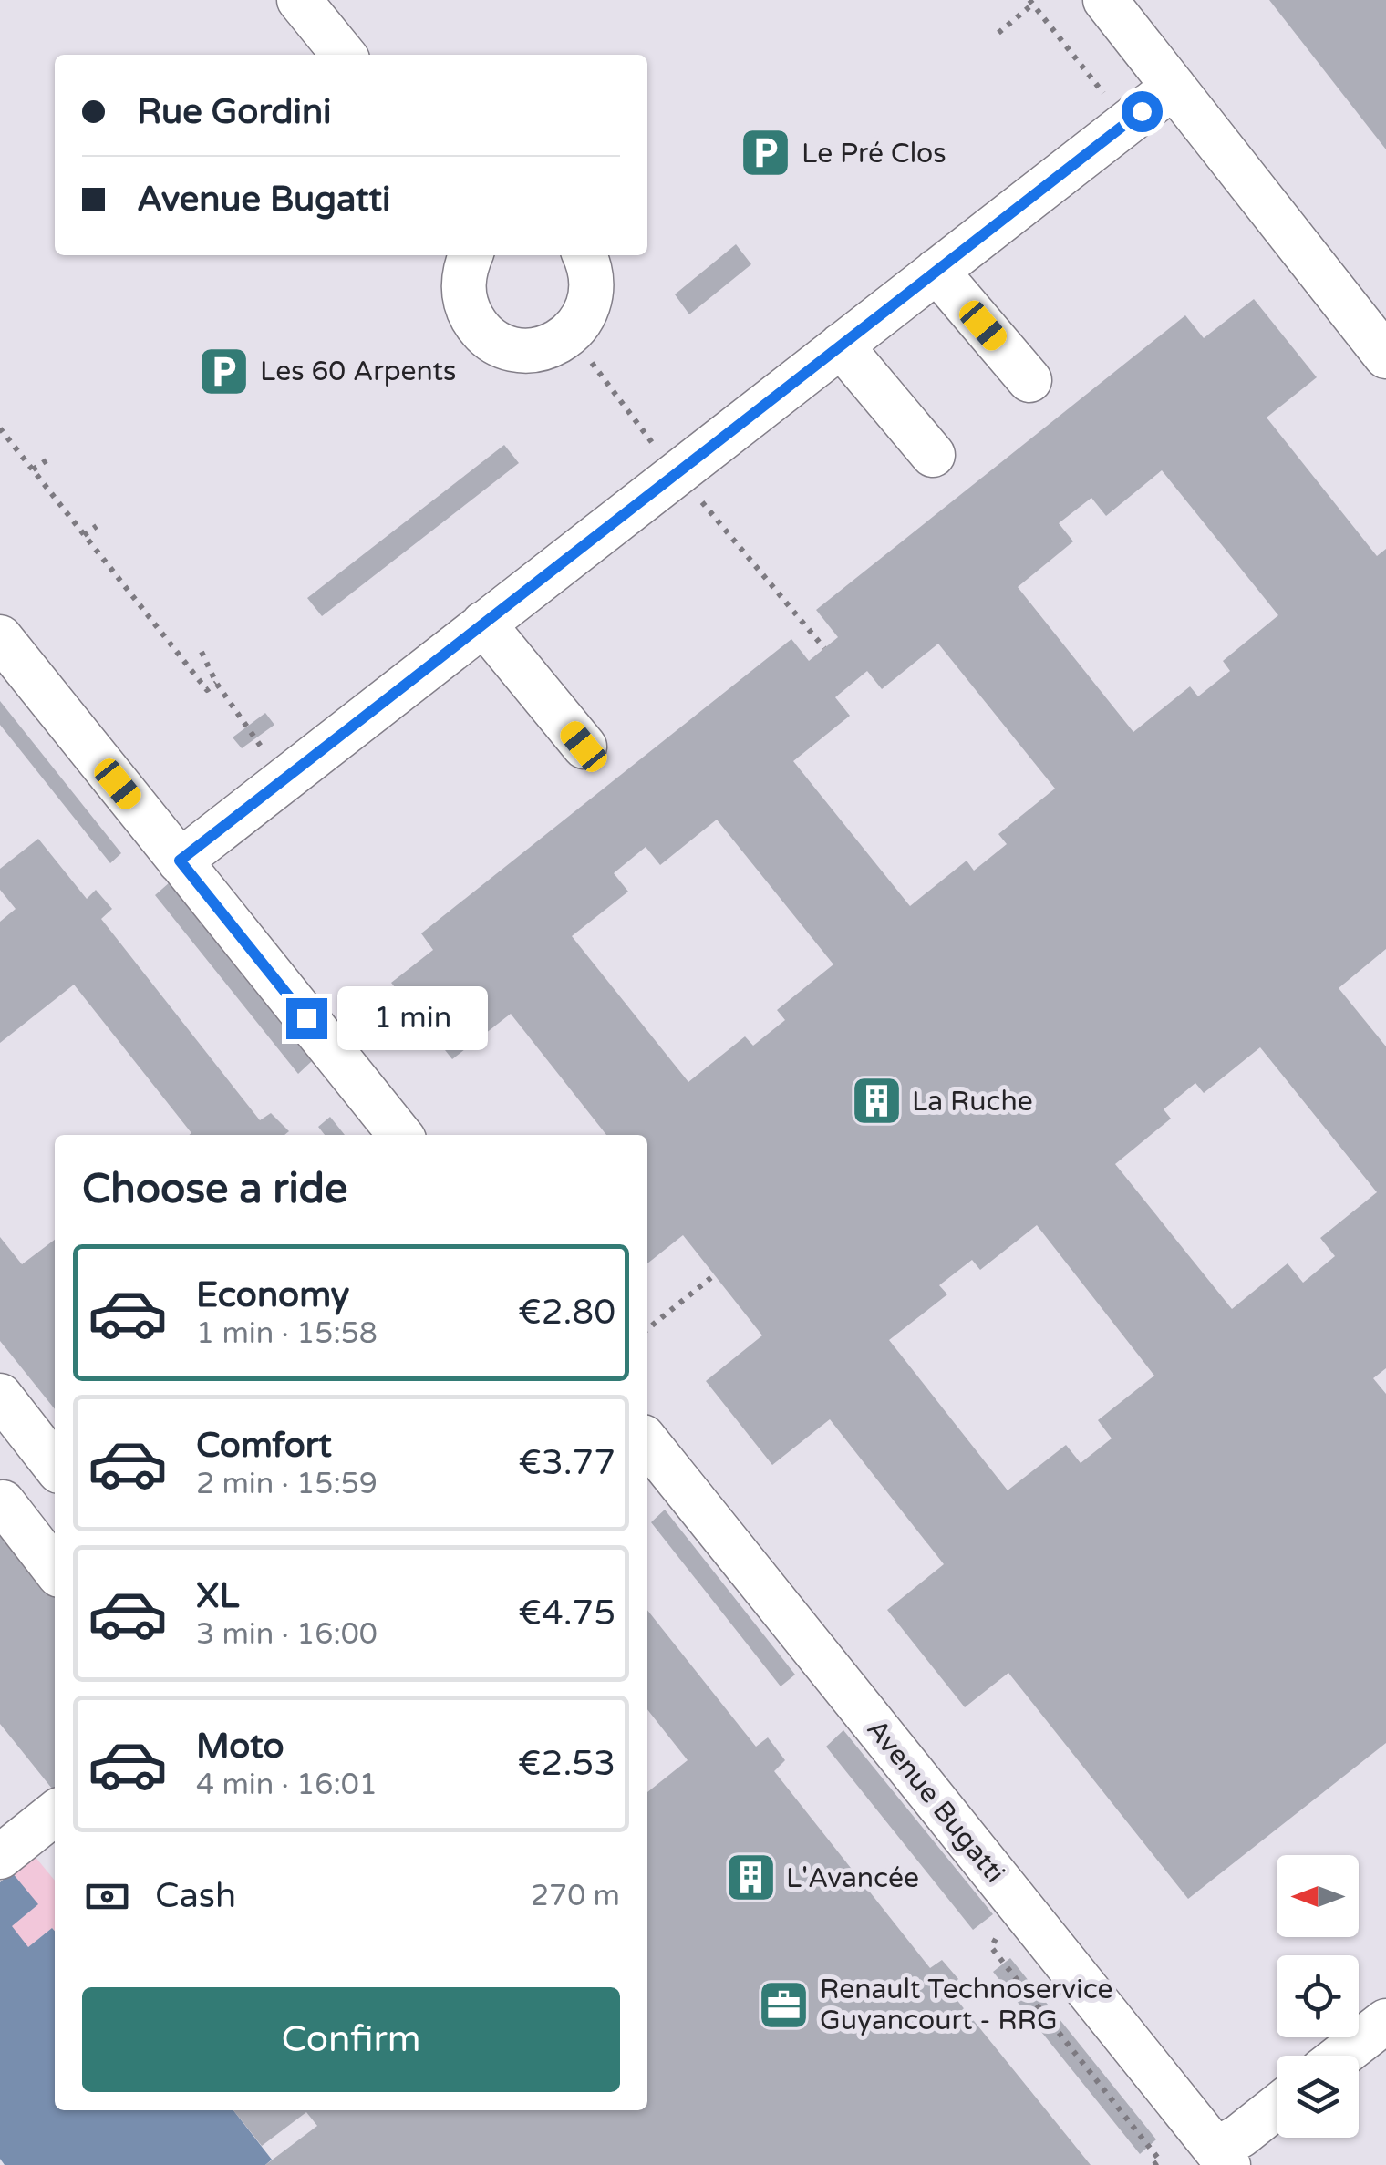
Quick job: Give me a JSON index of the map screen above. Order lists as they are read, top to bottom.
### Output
{
  "streets": {
    "lane": ["Avenue Bugatti"]
  },
  "places": {
    "parking": ["Le Pré Clos", "Les 60 Arpents"],
    "building": ["La Ruche", "L'Avancée"],
    "office": ["Renault Technoservice Guyancourt - RRG"]
  },
  "north": "left",
  "page": {
    "banner": ["Rue Gordini", "Avenue Bugatti"],
    "bubble": "1 min",
    "heading": "Choose a ride",
    "list": [
      {
        "name": "Economy",
        "note": "1 min · 15:58",
        "value": "€2.80"
      },
      {
        "name": "Comfort",
        "note": "2 min · 15:59",
        "value": "€3.77"
      },
      {
        "name": "XL",
        "note": "3 min · 16:00",
        "value": "€4.75"
      },
      {
        "name": "Moto",
        "note": "4 min · 16:01",
        "value": "€2.53"
      }
    ],
    "pay": ["Cash", "270 m"],
    "buttons": "Confirm"
  }
}
